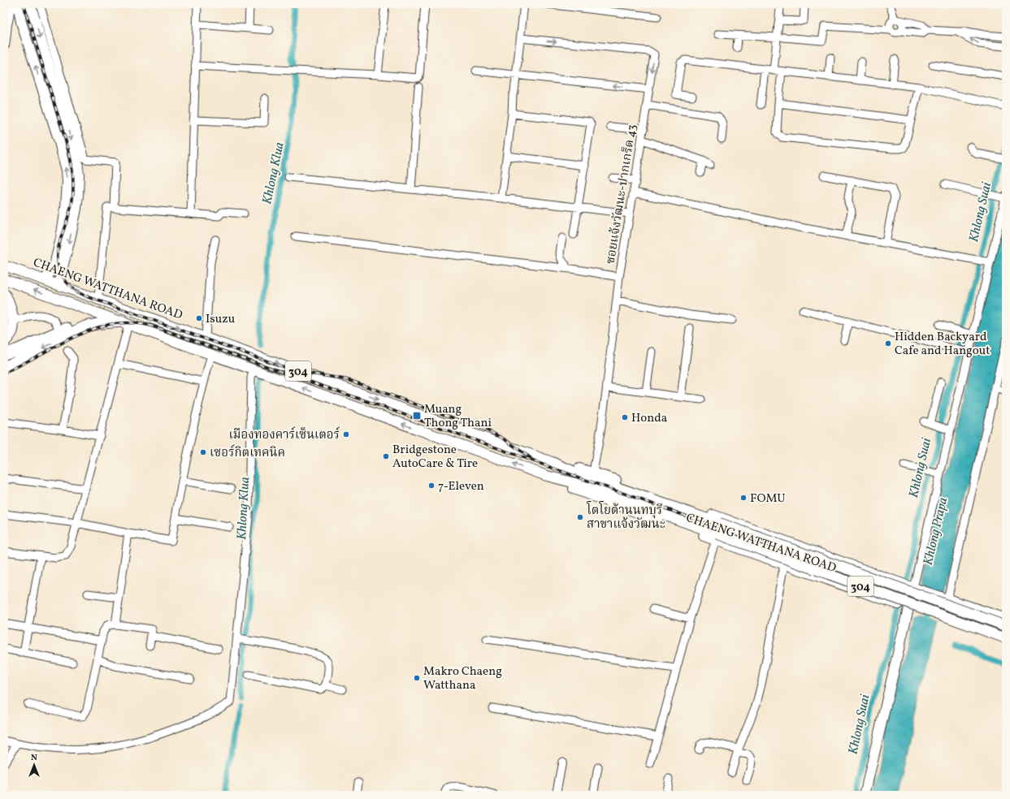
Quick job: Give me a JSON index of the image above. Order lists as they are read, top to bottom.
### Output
{
  "streets": {
    "main road": ["CHAENG WATTHANA ROAD", "304"],
    "street": ["ซอยแจ้งวัฒนะ-ปากเกร็ด 43"]
  },
  "crossings": [
    ["ซอยแจ้งวัฒนะ-ปากเกร็ด 43", "CHAENG WATTHANA ROAD"]
  ],
  "water": ["Khlong Klua", "Khlong Suai", "Khlong Prapa"],
  "places": {
    "other": [
      "Isuzu",
      "Hidden Backyard Cafe and Hangout",
      "Honda",
      "เมืองทองคาร์เซ็นเตอร์",
      "เซอร์กิตเทคนิค",
      "Bridgestone AutoCare & Tire",
      "7-Eleven",
      "FOMU",
      "โตโยต้านนทบุรี สาขาแจ้งวัฒนะ",
      "Makro Chaeng Watthana"
    ],
    "transit": ["Muang Thong Thani"]
  },
  "north": "top"
}
